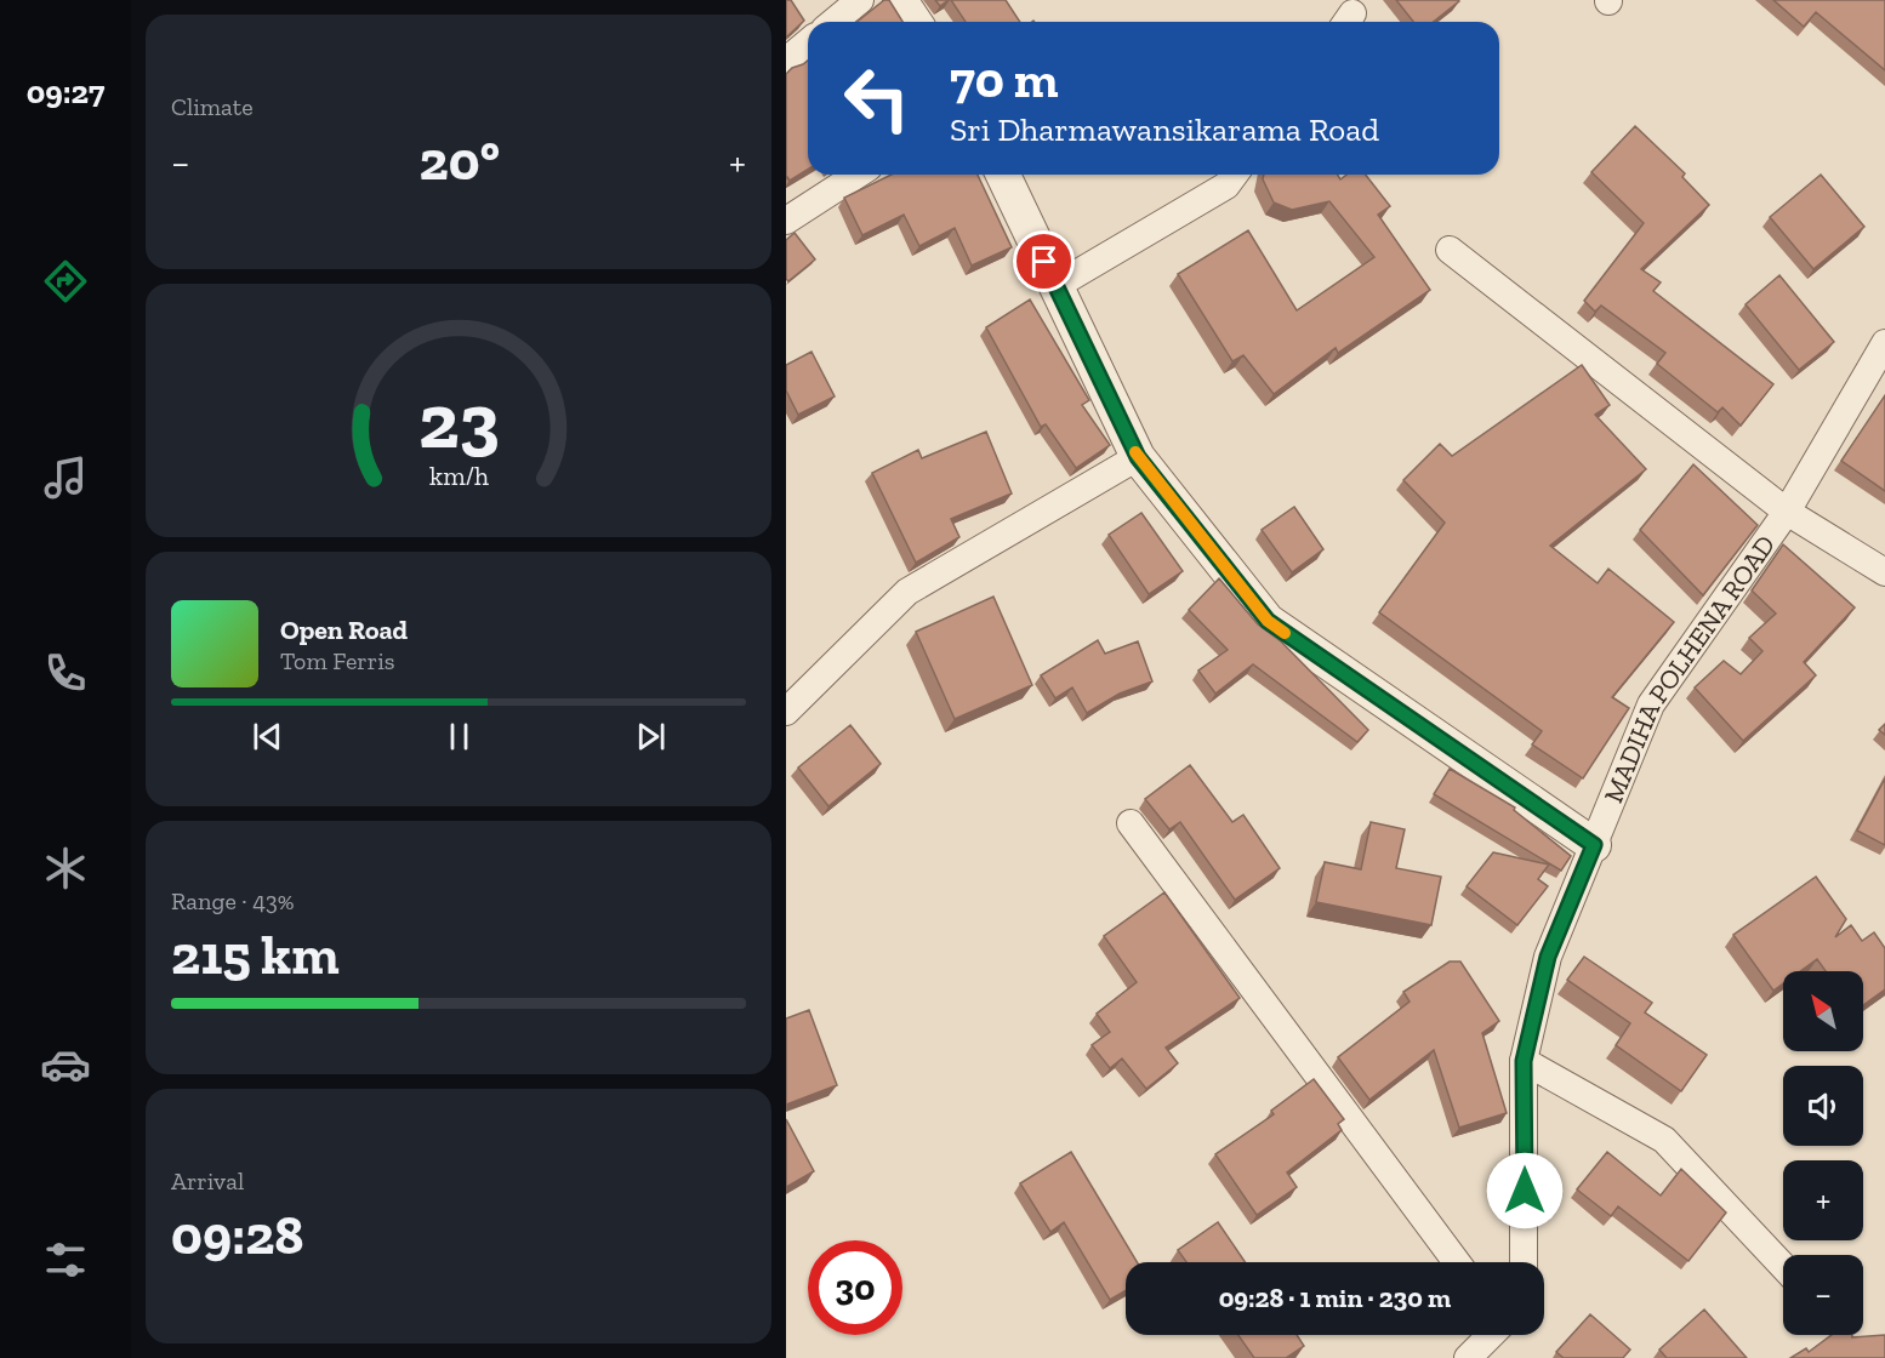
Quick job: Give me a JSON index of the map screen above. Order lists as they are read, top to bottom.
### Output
{
  "streets": {
    "street": ["MADIHA POLHENA ROAD"]
  },
  "north": "top left",
  "page": {
    "tabs": "09:27",
    "tile": [
      "Climate",
      ["Range · 43%", "215 km"],
      ["Arrival", "09:28"]
    ],
    "turn": ["70 m", "Sri Dharmawansikarama Road"],
    "heat": ["−", "20°", "+"],
    "song": ["Open Road", "Tom Ferris"],
    "map_buttons": ["+", "−"],
    "limit": "30",
    "trip": "09:28 · 1 min · 230 m",
    "gauge": ["23", "km/h"]
  }
}
